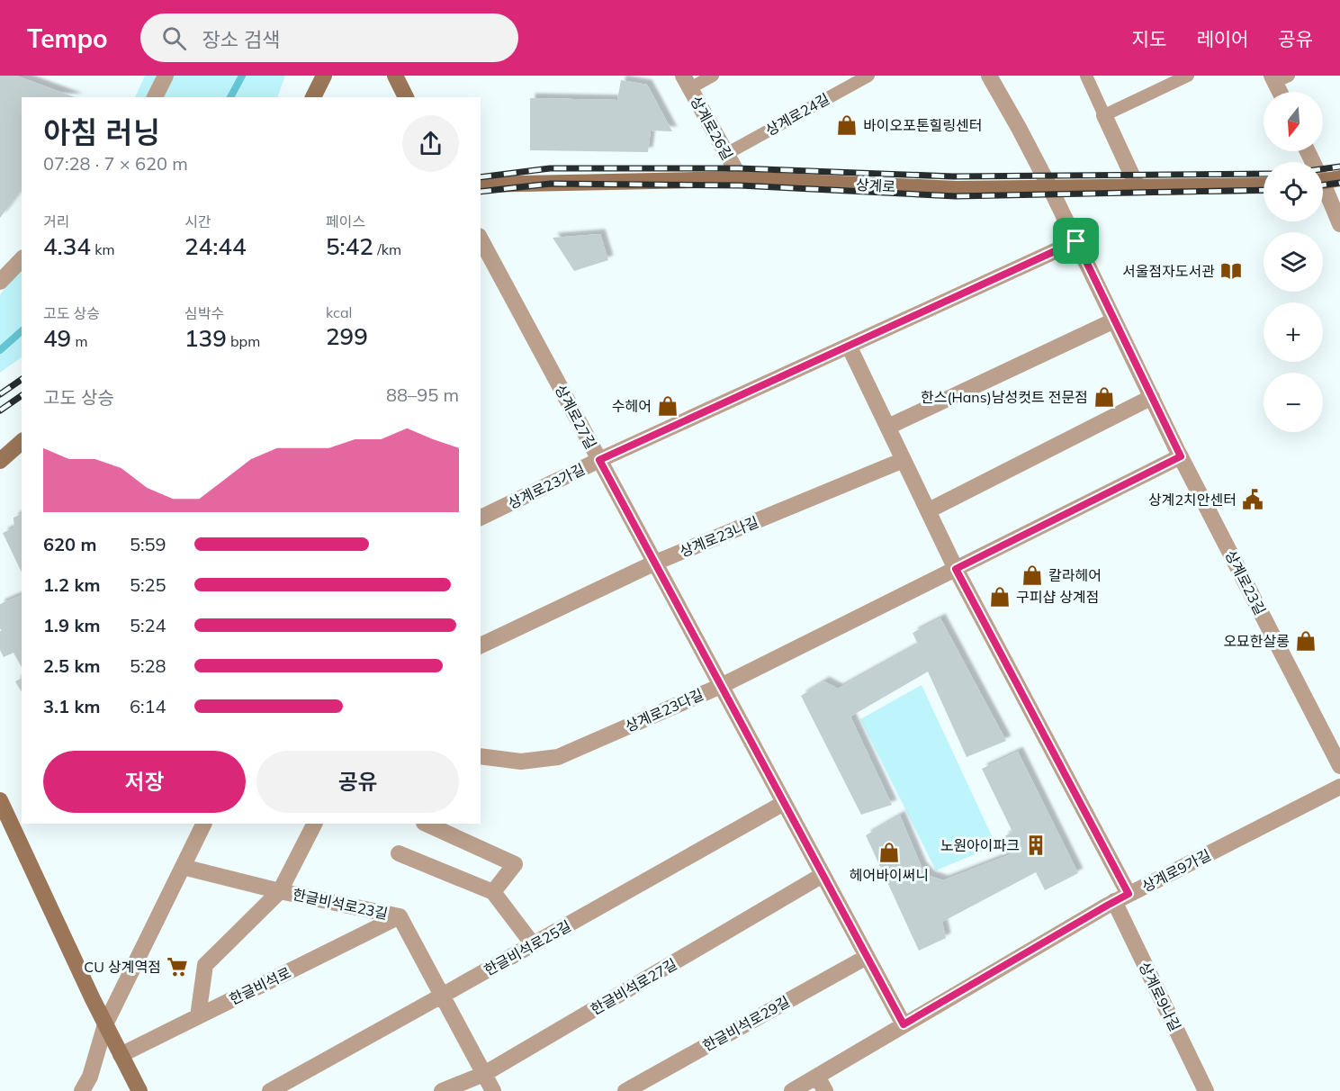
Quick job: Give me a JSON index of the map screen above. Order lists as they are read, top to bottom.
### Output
{
  "streets": {
    "main road": ["상계로"],
    "street": [
      "상계로26길",
      "상계로27길",
      "상계로23가길",
      "상계로23나길",
      "상계로23길",
      "상계로23다길",
      "상계로9가길",
      "한글비석로23길",
      "한글비석로25길",
      "한글비석로",
      "한글비석로27길",
      "상계로9나길",
      "한글비석로29길"
    ],
    "lane": ["상계로24길"]
  },
  "crossings": [
    ["상계로24길", "상계로26길"],
    ["상계로26길", "상계로"],
    ["상계로", "상계로23길"],
    ["상계로27길", "상계로23가길"],
    ["상계로27길", "상계로23나길"],
    ["상계로27길", "상계로23다길"],
    ["상계로27길", "상계로9가길"],
    ["상계로27길", "한글비석로25길"],
    ["상계로27길", "한글비석로27길"],
    ["상계로27길", "한글비석로29길"],
    ["상계로23가길", "상계로23길"],
    ["상계로23길", "상계로23다길"],
    ["상계로9가길", "상계로9나길"],
    ["한글비석로23길", "한글비석로25길"],
    ["한글비석로23길", "한글비석로"],
    ["한글비석로23길", "한글비석로27길"]
  ],
  "places": {
    "shop": [
      "바이오포톤힐링센터",
      "한스(Hans)남성컷트 전문점",
      "수헤어",
      "칼라헤어",
      "구피샵 상계점",
      "오묘한살롱",
      "헤어바이써니"
    ],
    "library": ["서울점자도서관"],
    "public building": ["상계2치안센터"],
    "building": ["노원아이파크"],
    "supermarket": ["CU 상계역점"]
  },
  "north": "bottom",
  "page": {
    "header": "Tempo",
    "search": "장소 검색",
    "nav": ["지도", "레이어", "공유"],
    "map_buttons": ["+", "−"],
    "heading": ["아침 러닝", "07:28 · 7 × 620 m"],
    "stats": [
      ["거리", "4.34 km"],
      ["시간", "24:44"],
      ["페이스", "5:42 /km"],
      ["고도 상승", "49 m"],
      ["심박수", "139 bpm"],
      ["kcal", "299"]
    ],
    "chart": ["고도 상승", "88–95 m"],
    "list": [
      {
        "name": "620 m",
        "note": "5:59"
      },
      {
        "name": "1.2 km",
        "note": "5:25"
      },
      {
        "name": "1.9 km",
        "note": "5:24"
      },
      {
        "name": "2.5 km",
        "note": "5:28"
      },
      {
        "name": "3.1 km",
        "note": "6:14"
      }
    ],
    "buttons": ["저장", "공유"]
  }
}
